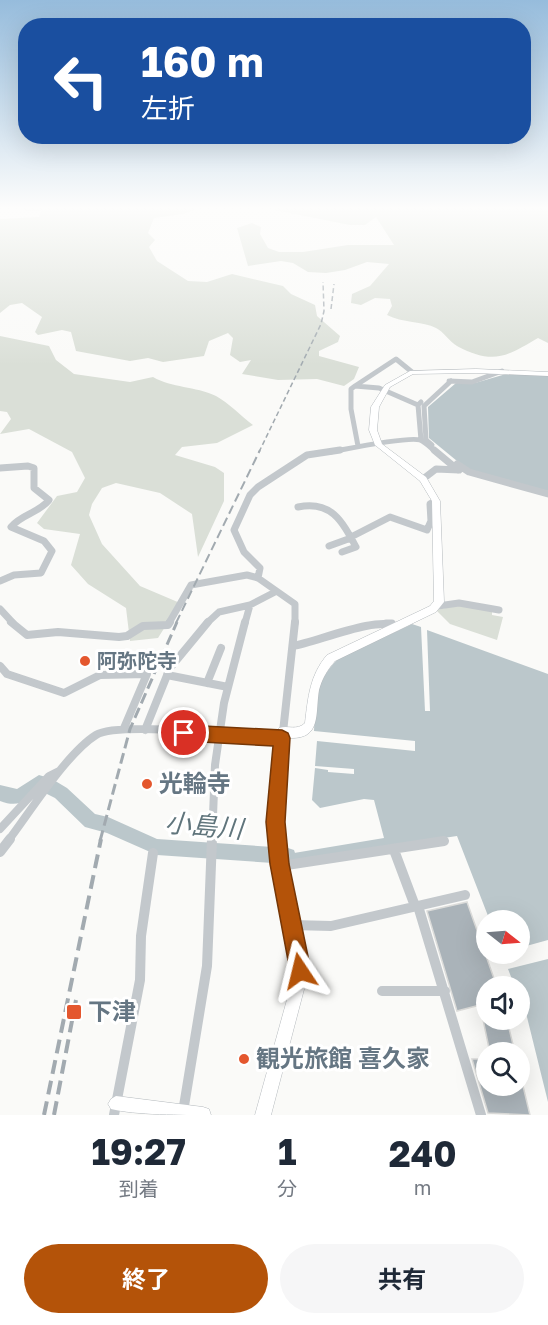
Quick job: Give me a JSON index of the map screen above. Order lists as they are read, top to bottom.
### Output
{
  "water": ["小島川"],
  "places": {
    "other": ["阿弥陀寺", "光輪寺", "観光旅館 喜久家"],
    "transit": ["下津"]
  },
  "north": "right",
  "page": {
    "turn": ["160 m", "左折"],
    "eta": [
      "19:27",
      "到着",
      "1",
      "分",
      "240",
      "m"
    ],
    "buttons": ["終了", "共有"]
  }
}
